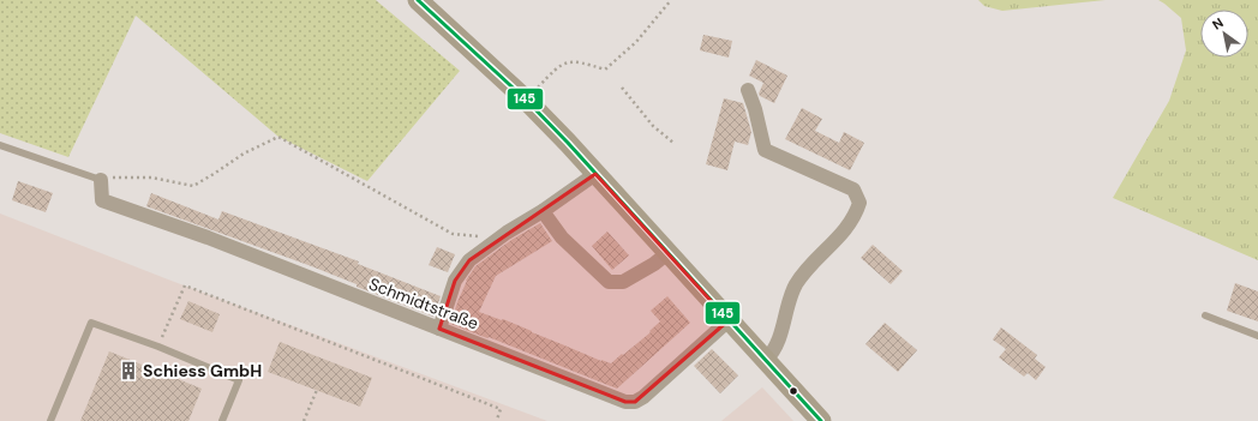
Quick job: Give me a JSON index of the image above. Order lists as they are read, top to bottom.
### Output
{
  "streets": {
    "street": ["Schmidtstraße"]
  },
  "places": {
    "building": ["Schiess GmbH"]
  },
  "lines": ["transit line 145"],
  "north": "top left"
}
